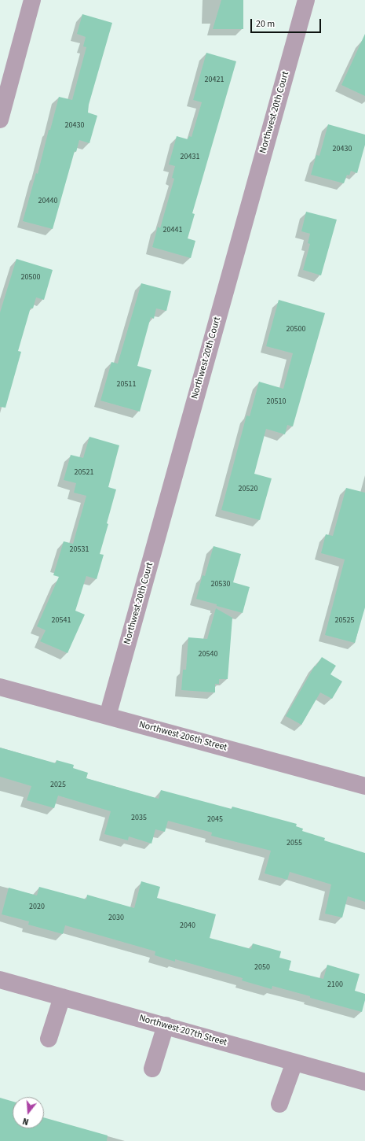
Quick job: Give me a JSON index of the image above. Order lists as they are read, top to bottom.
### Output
{
  "streets": {
    "street": ["Northwest 20th Court", "Northwest 206th Street", "Northwest 207th Street"]
  },
  "crossings": [
    ["Northwest 20th Court", "Northwest 206th Street"]
  ],
  "house_numbers": [
    "20421",
    "20430",
    "20430",
    "20431",
    "20440",
    "20441",
    "20500",
    "20500",
    "20511",
    "20510",
    "20521",
    "20520",
    "20531",
    "20530",
    "20541",
    "20525",
    "20540",
    "2025",
    "2035",
    "2045",
    "2055",
    "2020",
    "2030",
    "2040",
    "2050",
    "2100"
  ],
  "scale_bar": "20 m",
  "north": "bottom"
}
